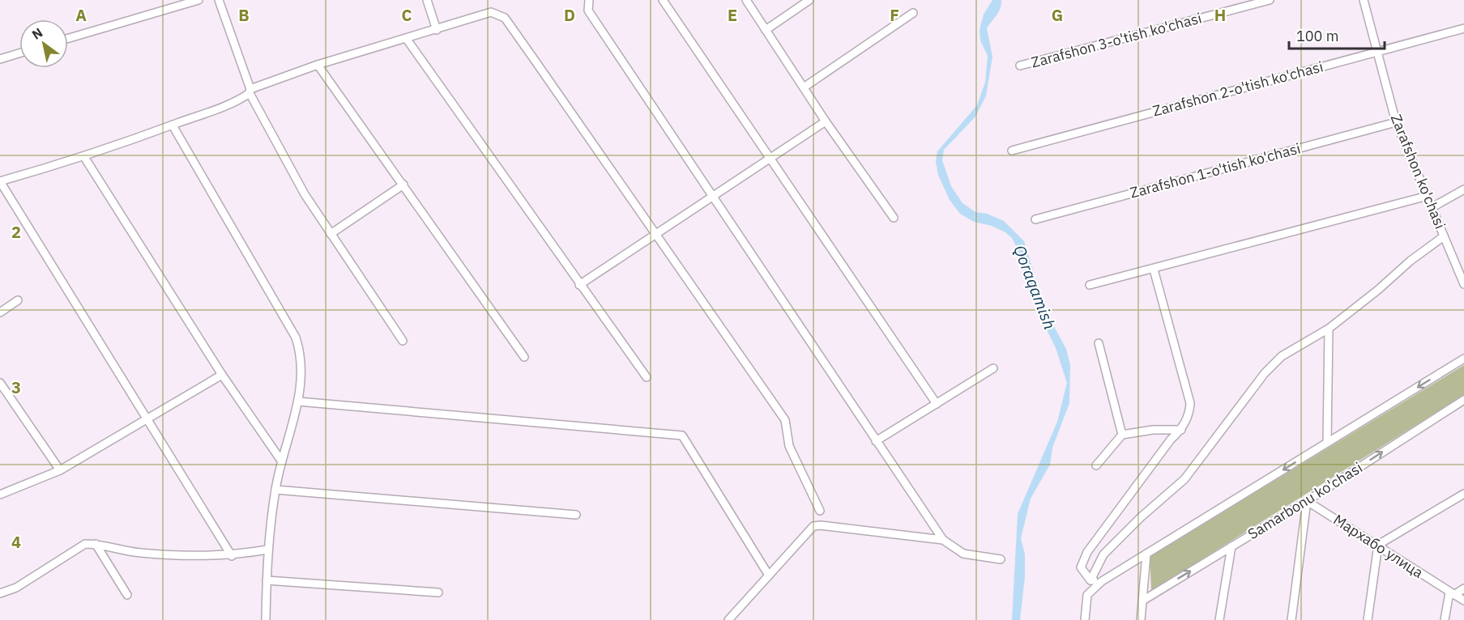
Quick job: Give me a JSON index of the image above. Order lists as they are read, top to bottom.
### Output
{
  "streets": {
    "street": [
      "Zarafshon 3-o'tish ko'chasi",
      "Zarafshon 2-o'tish ko'chasi",
      "Zarafshon 1-o'tish ko'chasi",
      "Zarafshon ko'chasi",
      "Samarbonu ko'chasi",
      "Мархабо улица"
    ]
  },
  "crossings": [
    ["Zarafshon 2-o'tish ko'chasi", "Zarafshon ko'chasi"],
    ["Zarafshon 1-o'tish ko'chasi", "Zarafshon ko'chasi"],
    ["Samarbonu ko'chasi", "Мархабо улица"]
  ],
  "water": ["Qoraqamish"],
  "scale_bar": "100 m",
  "north": "top left",
  "grid": {
    "columns": [
      "A",
      "B",
      "C",
      "D",
      "E",
      "F",
      "G",
      "H"
    ],
    "rows": ["2", "3", "4"]
  }
}
